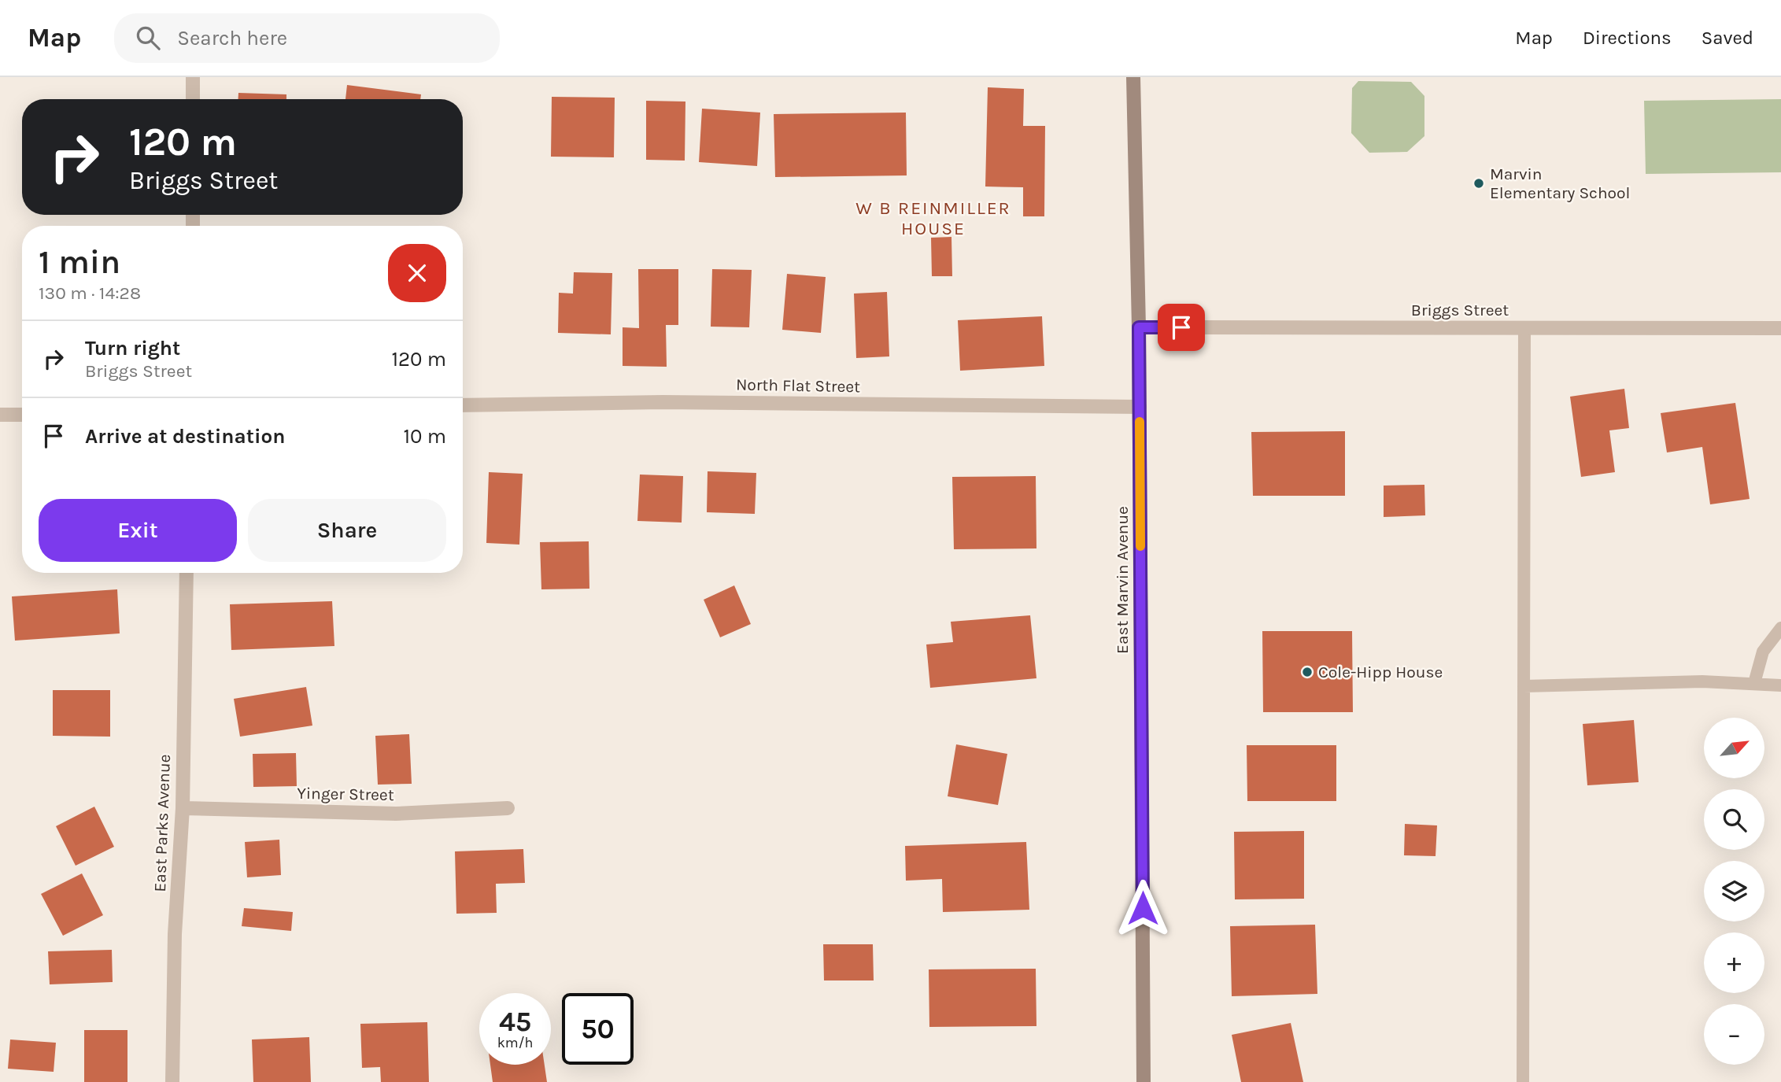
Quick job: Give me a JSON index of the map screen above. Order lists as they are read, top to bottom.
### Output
{
  "streets": {
    "main road": ["East Marvin Avenue"],
    "street": [
      "Briggs Street",
      "North Flat Street",
      "Yinger Street",
      "East Parks Avenue"
    ]
  },
  "crossings": [
    ["Briggs Street", "East Marvin Avenue"],
    ["North Flat Street", "East Marvin Avenue"],
    ["Yinger Street", "East Parks Avenue"]
  ],
  "districts": ["W B REINMILLER HOUSE"],
  "places": ["Marvin Elementary School", "Cole-Hipp House"],
  "north": "top right",
  "page": {
    "header": "Map",
    "search": "Search here",
    "nav": ["Map", "Directions", "Saved"],
    "turn": ["120 m", "Briggs Street"],
    "heading": ["1 min", "130 m · 14:28"],
    "list": [
      {
        "name": "Turn right",
        "note": "Briggs Street",
        "value": "120 m"
      },
      {
        "name": "Arrive at destination",
        "value": "10 m"
      }
    ],
    "buttons": ["Exit", "Share"],
    "map_buttons": ["+", "−"],
    "speed": "45 km/h",
    "limit": "50"
  }
}
